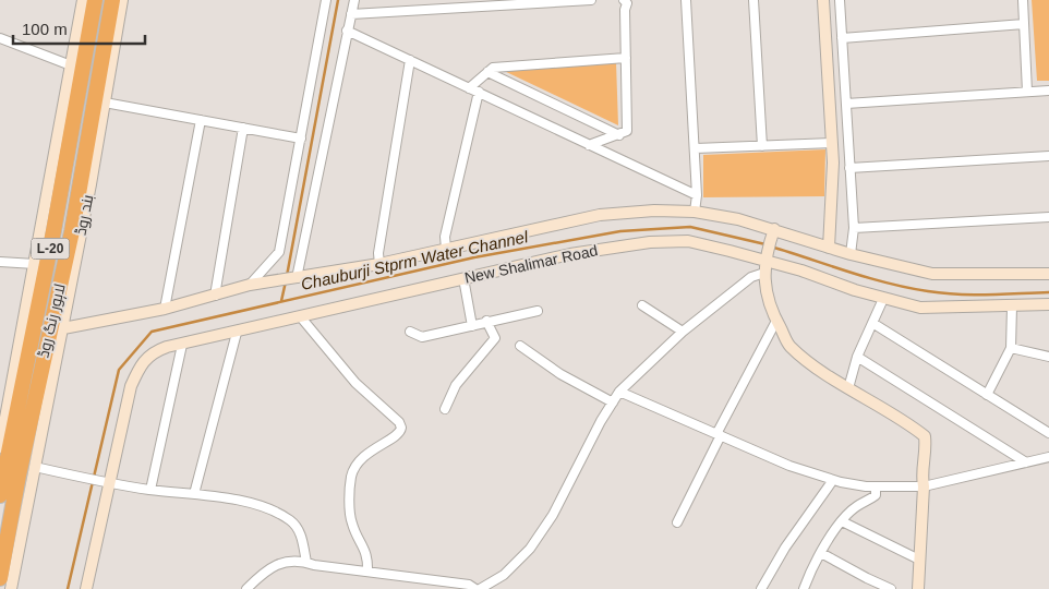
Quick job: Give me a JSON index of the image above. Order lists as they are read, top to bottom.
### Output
{
  "streets": {
    "highway": ["L-20", "لاہور رنگ روڈ"],
    "street": ["بند روڈ", "New Shalimar Road"]
  },
  "water": ["Chauburji Stprm Water Channel"],
  "scale_bar": "100 m"
}
